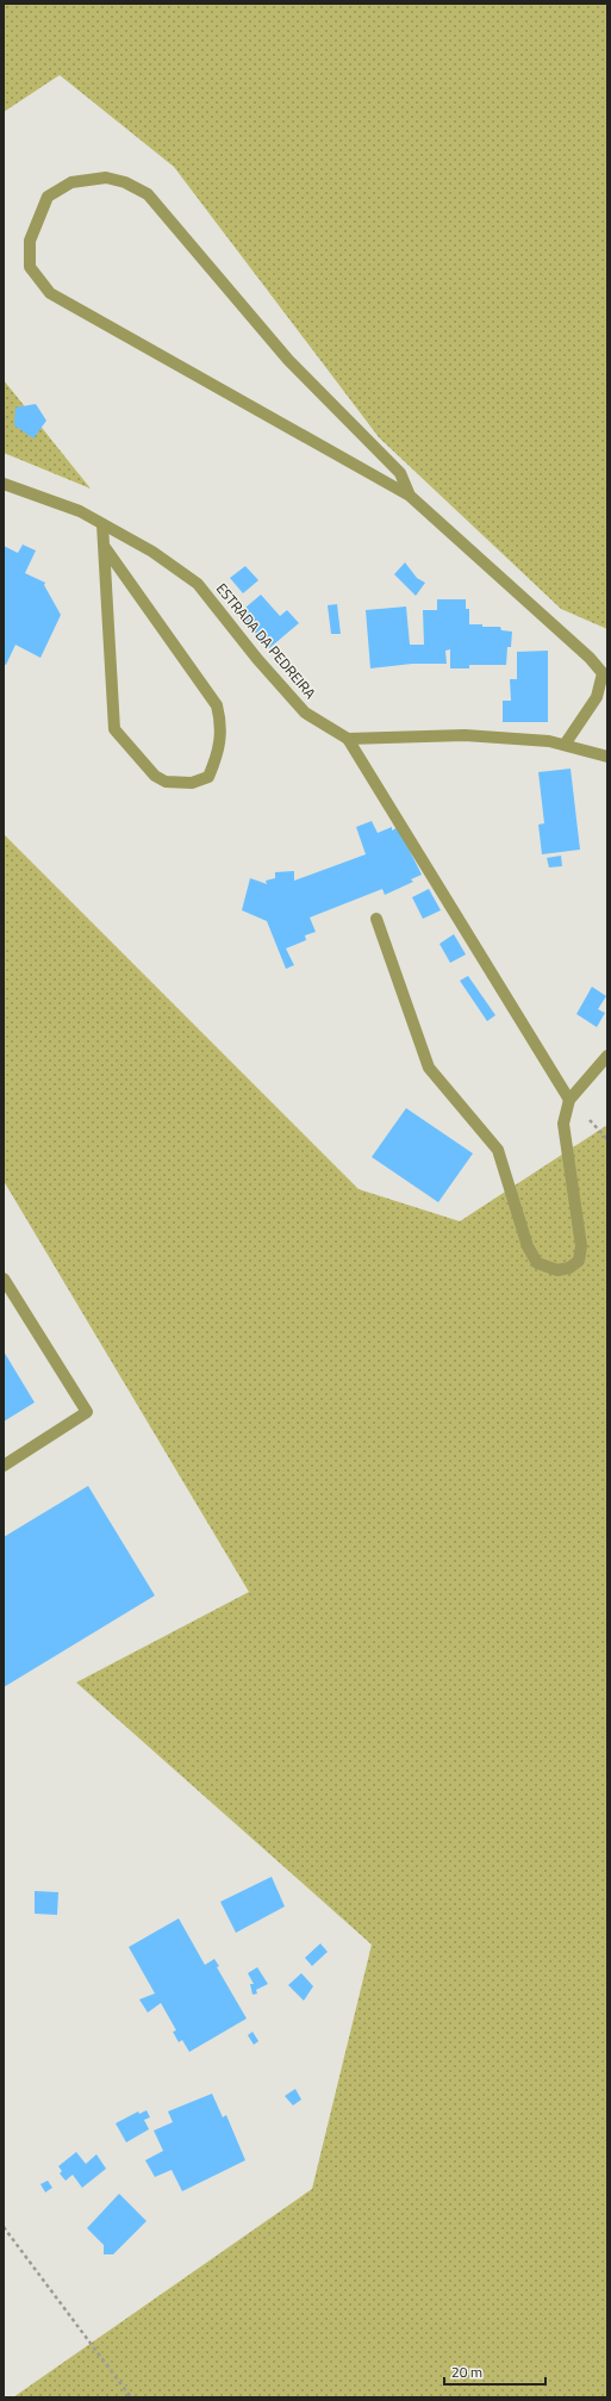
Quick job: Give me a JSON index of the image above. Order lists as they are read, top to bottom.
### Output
{
  "streets": {
    "street": ["ESTRADA DA PEDREIRA"]
  },
  "scale_bar": "20 m"
}
